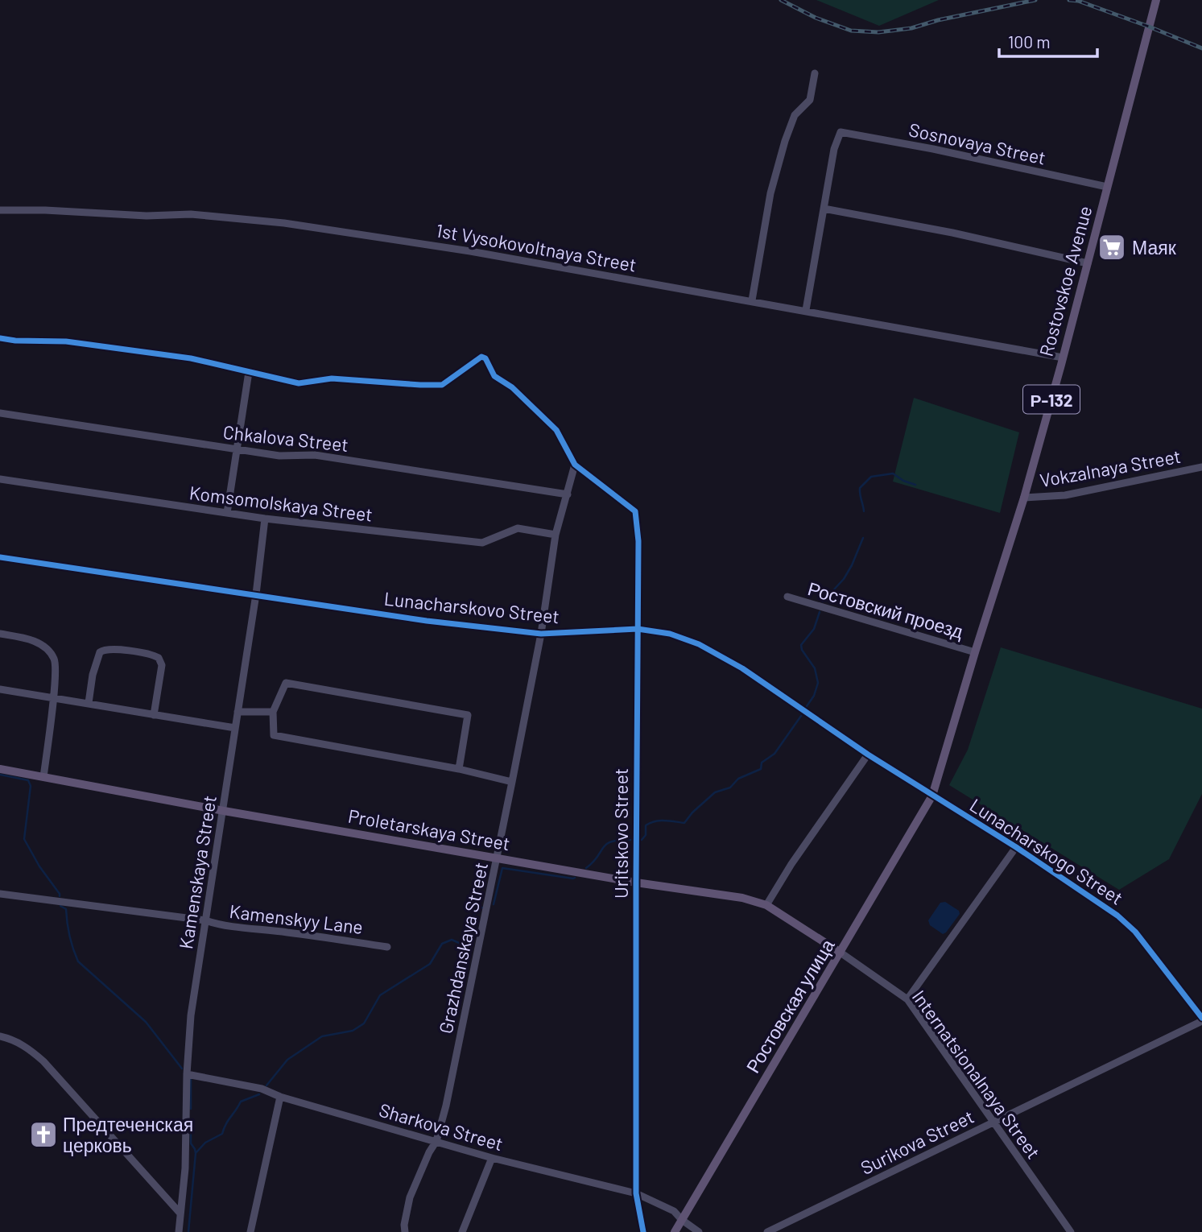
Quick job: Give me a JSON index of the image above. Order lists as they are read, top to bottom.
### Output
{
  "streets": {
    "main road": [
      "Rostovskoe Avenue",
      "Р-132",
      "Proletarskaya Street",
      "Ростовская улица"
    ],
    "street": [
      "Sosnovaya Street",
      "1st Vysokovoltnaya Street",
      "Chkalova Street",
      "Vokzalnaya Street",
      "Komsomolskaya Street",
      "Lunacharskovo Street",
      "Ростовский проезд",
      "Uritskovo Street",
      "Lunacharskogo Street",
      "Kamenskaya Street",
      "Kamenskyy Lane",
      "Grazhdanskaya Street",
      "Internatsionalnaya Street",
      "Sharkova Street",
      "Surikova Street"
    ]
  },
  "crossings": [
    ["Sosnovaya Street", "Rostovskoe Avenue"],
    ["1st Vysokovoltnaya Street", "Rostovskoe Avenue"],
    ["Rostovskoe Avenue", "Vokzalnaya Street"],
    ["Rostovskoe Avenue", "Lunacharskovo Street"],
    ["Rostovskoe Avenue", "Ростовский проезд"],
    ["Rostovskoe Avenue", "Lunacharskogo Street"],
    ["Rostovskoe Avenue", "Ростовская улица"],
    ["Chkalova Street", "Grazhdanskaya Street"],
    ["Komsomolskaya Street", "Kamenskaya Street"],
    ["Komsomolskaya Street", "Grazhdanskaya Street"],
    ["Lunacharskovo Street", "Uritskovo Street"],
    ["Lunacharskovo Street", "Lunacharskogo Street"],
    ["Lunacharskovo Street", "Kamenskaya Street"],
    ["Lunacharskovo Street", "Grazhdanskaya Street"],
    ["Lunacharskovo Street", "Ростовская улица"],
    ["Proletarskaya Street", "Uritskovo Street"],
    ["Proletarskaya Street", "Kamenskaya Street"],
    ["Proletarskaya Street", "Grazhdanskaya Street"],
    ["Proletarskaya Street", "Ростовская улица"],
    ["Proletarskaya Street", "Internatsionalnaya Street"],
    ["Uritskovo Street", "Grazhdanskaya Street"],
    ["Uritskovo Street", "Sharkova Street"],
    ["Lunacharskogo Street", "Ростовская улица"],
    ["Lunacharskogo Street", "Surikova Street"],
    ["Kamenskaya Street", "Kamenskyy Lane"],
    ["Kamenskaya Street", "Sharkova Street"],
    ["Grazhdanskaya Street", "Sharkova Street"],
    ["Ростовская улица", "Internatsionalnaya Street"],
    ["Ростовская улица", "Sharkova Street"],
    ["Internatsionalnaya Street", "Surikova Street"]
  ],
  "places": {
    "supermarket": ["Маяк"],
    "church": ["Предтеченская церковь"]
  },
  "scale_bar": "100 m"
}
